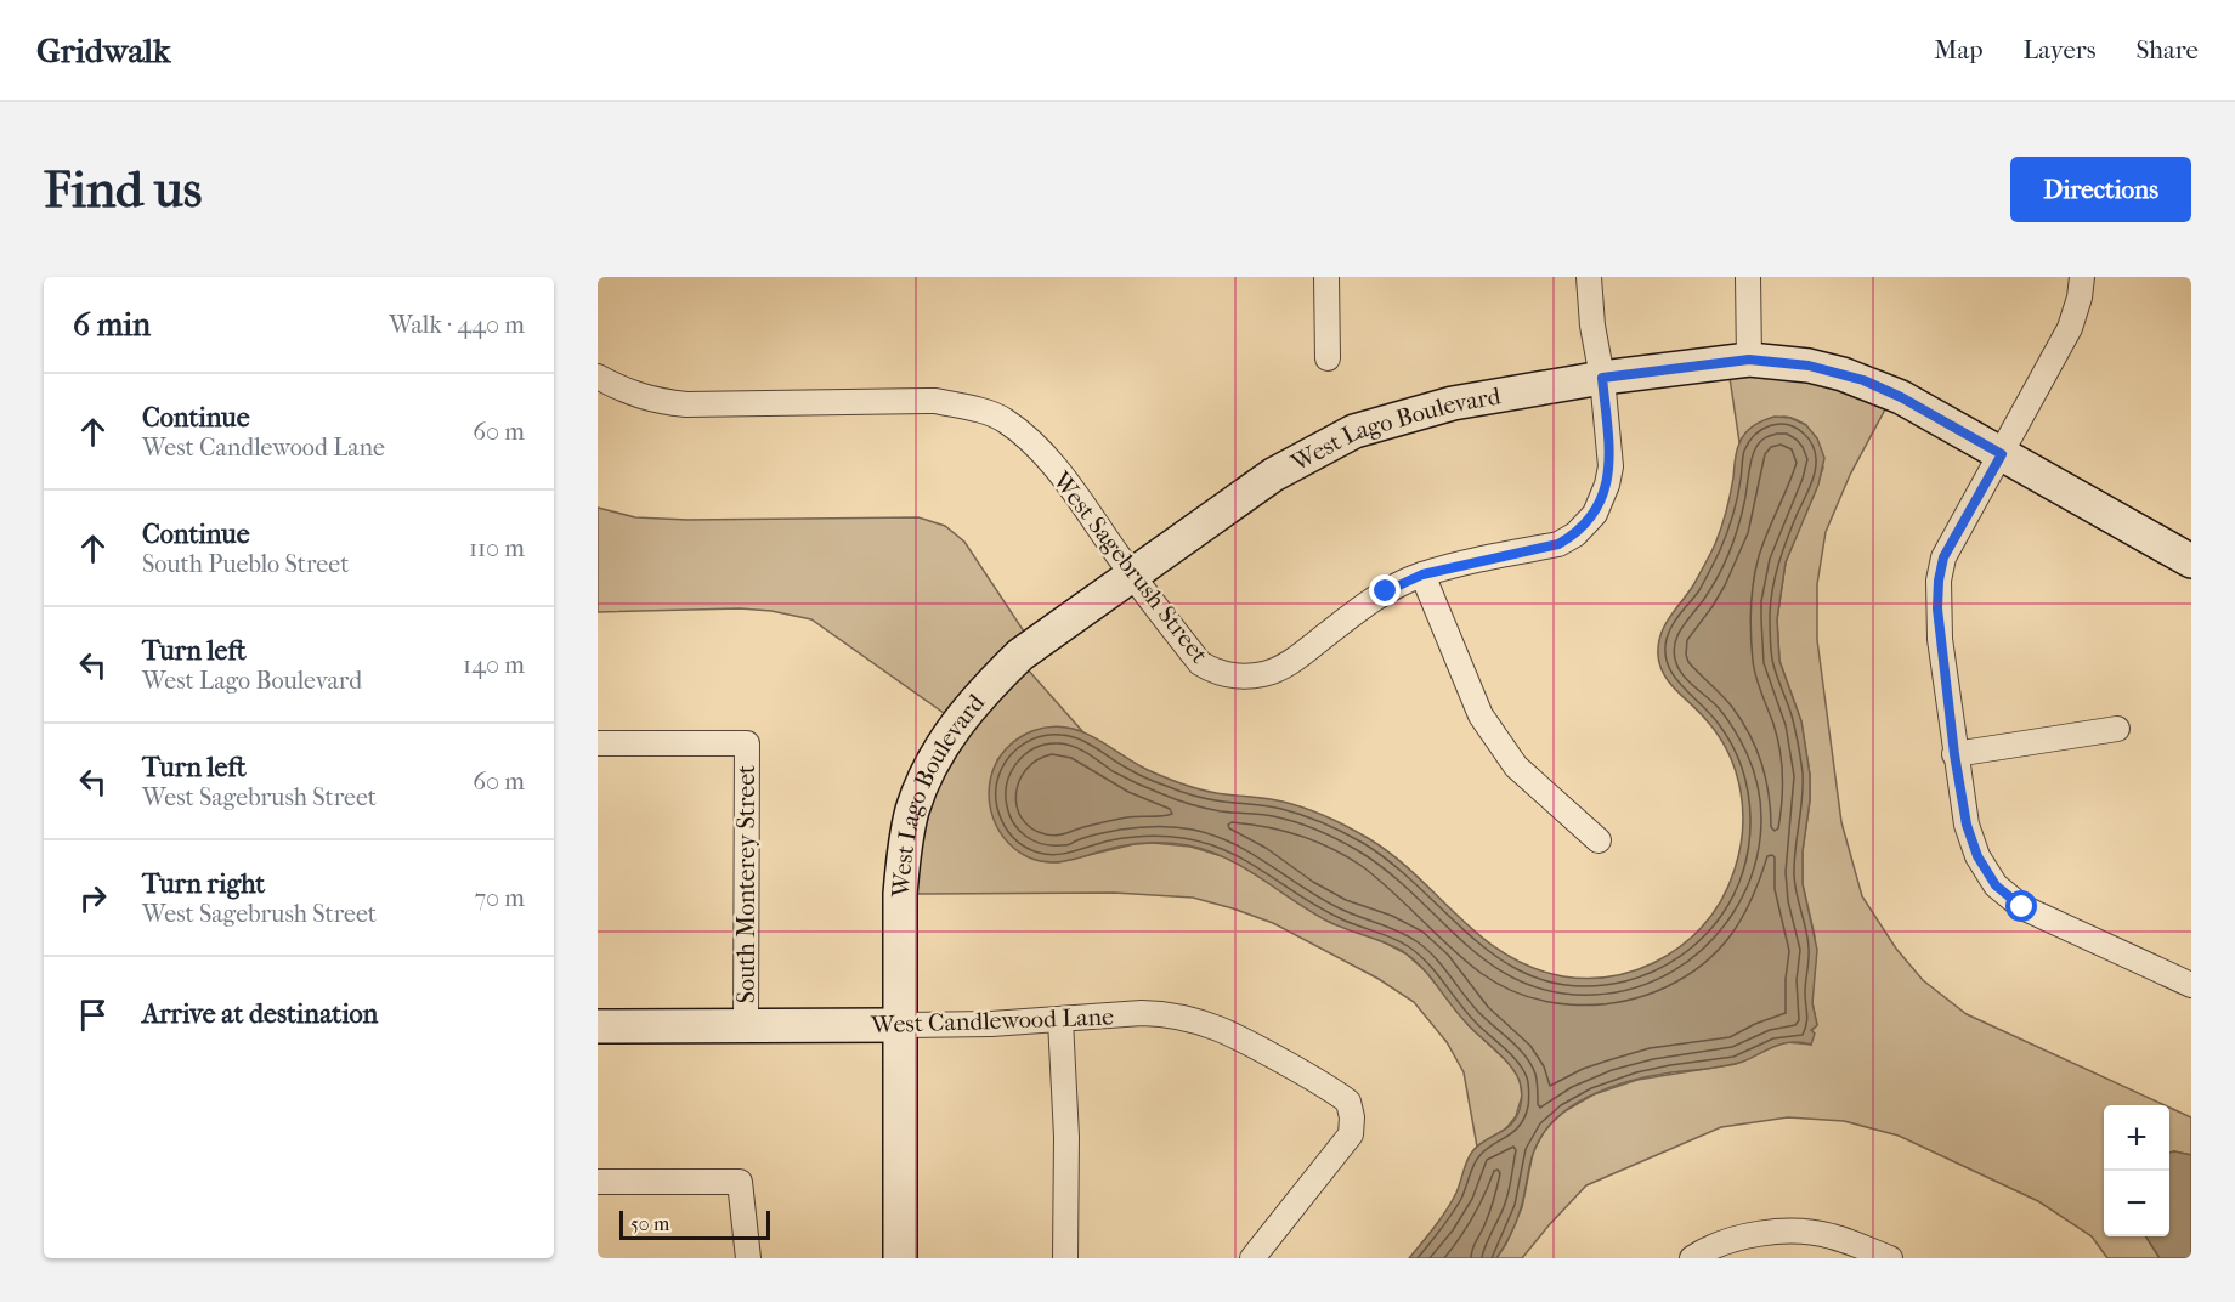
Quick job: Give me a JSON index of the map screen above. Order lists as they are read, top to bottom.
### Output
{
  "streets": {
    "street": [
      "West Lago Boulevard",
      "West Sagebrush Street",
      "South Monterey Street",
      "West Candlewood Lane"
    ]
  },
  "crossings": [
    ["West Lago Boulevard", "West Sagebrush Street"],
    ["West Lago Boulevard", "West Candlewood Lane"],
    ["South Monterey Street", "West Candlewood Lane"]
  ],
  "scale_bar": "50 m",
  "page": {
    "header": "Gridwalk",
    "nav": ["Map", "Layers", "Share"],
    "buttons": "Directions",
    "title": "Find us",
    "heading": ["6 min", "Walk · 440 m"],
    "list": [
      ["Continue", "West Candlewood Lane", "60 m"],
      ["Continue", "South Pueblo Street", "110 m"],
      ["Turn left", "West Lago Boulevard", "140 m"],
      ["Turn left", "West Sagebrush Street", "60 m"],
      ["Turn right", "West Sagebrush Street", "70 m"],
      "Arrive at destination"
    ],
    "map_buttons": ["+", "−"],
    "scale": "50 m"
  }
}
